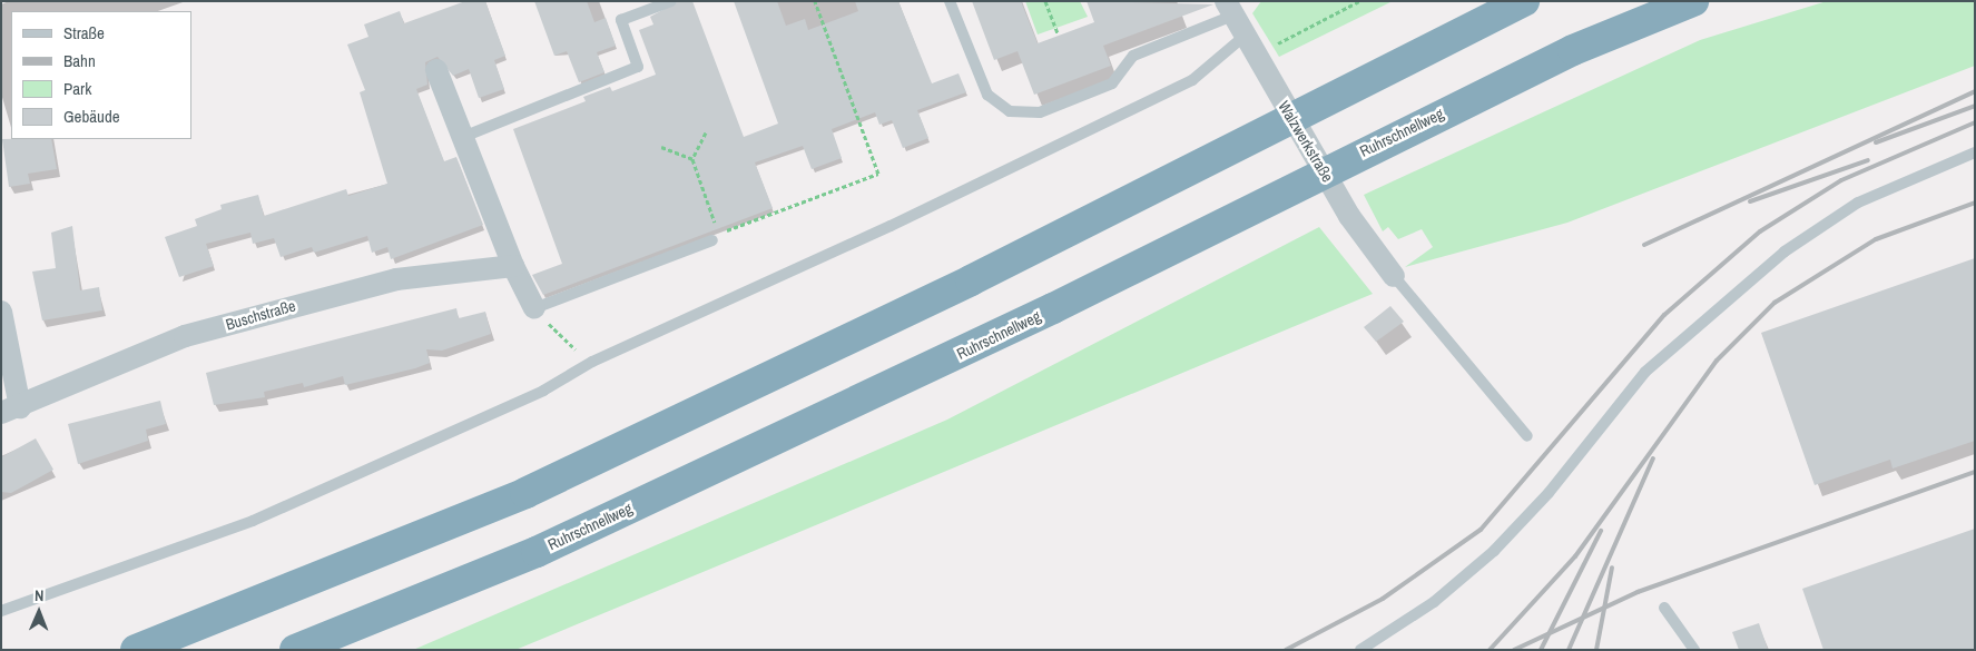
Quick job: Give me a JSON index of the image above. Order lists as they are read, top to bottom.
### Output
{
  "streets": {
    "highway": ["Ruhrschnellweg"],
    "street": ["Walzwerkstraße", "Buschstraße"]
  },
  "legend": [
    "Straße",
    "Bahn",
    "Park",
    "Gebäude"
  ],
  "north": "top"
}
